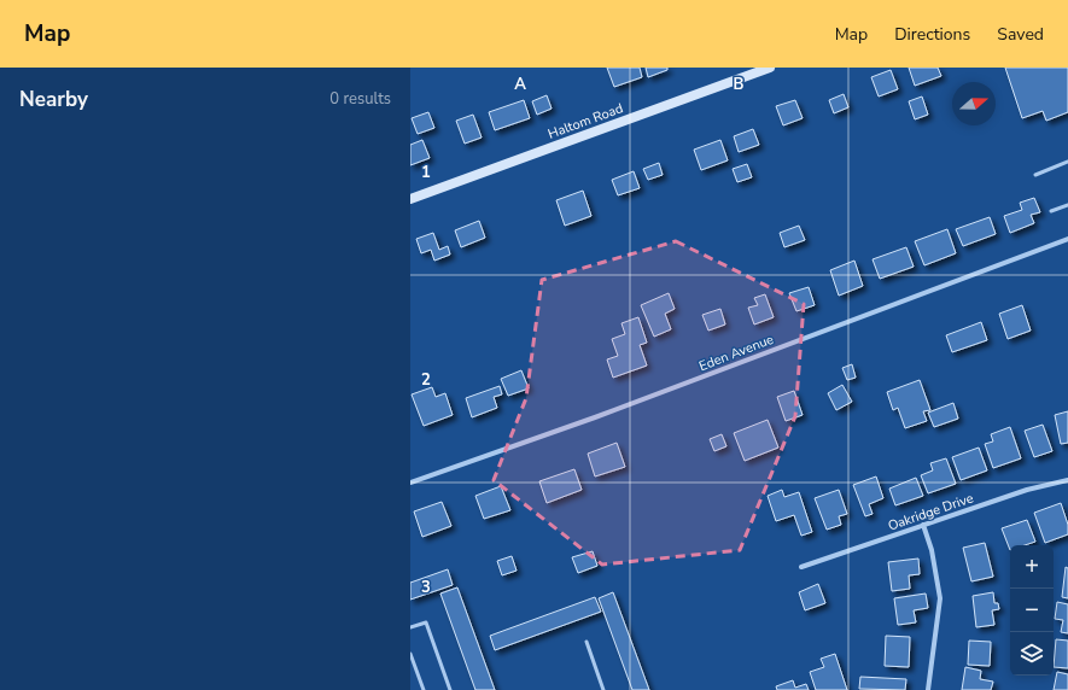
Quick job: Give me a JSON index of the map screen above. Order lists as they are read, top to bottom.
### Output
{
  "streets": {
    "main road": ["Haltom Road"],
    "street": ["Eden Avenue", "Oakridge Drive"]
  },
  "north": "right",
  "page": {
    "header": "Map",
    "nav": ["Map", "Directions", "Saved"],
    "heading": ["Nearby", "0 results"],
    "map_buttons": ["+", "−"]
  },
  "grid": {
    "columns": ["A", "B"],
    "rows": ["1", "2", "3"]
  }
}
